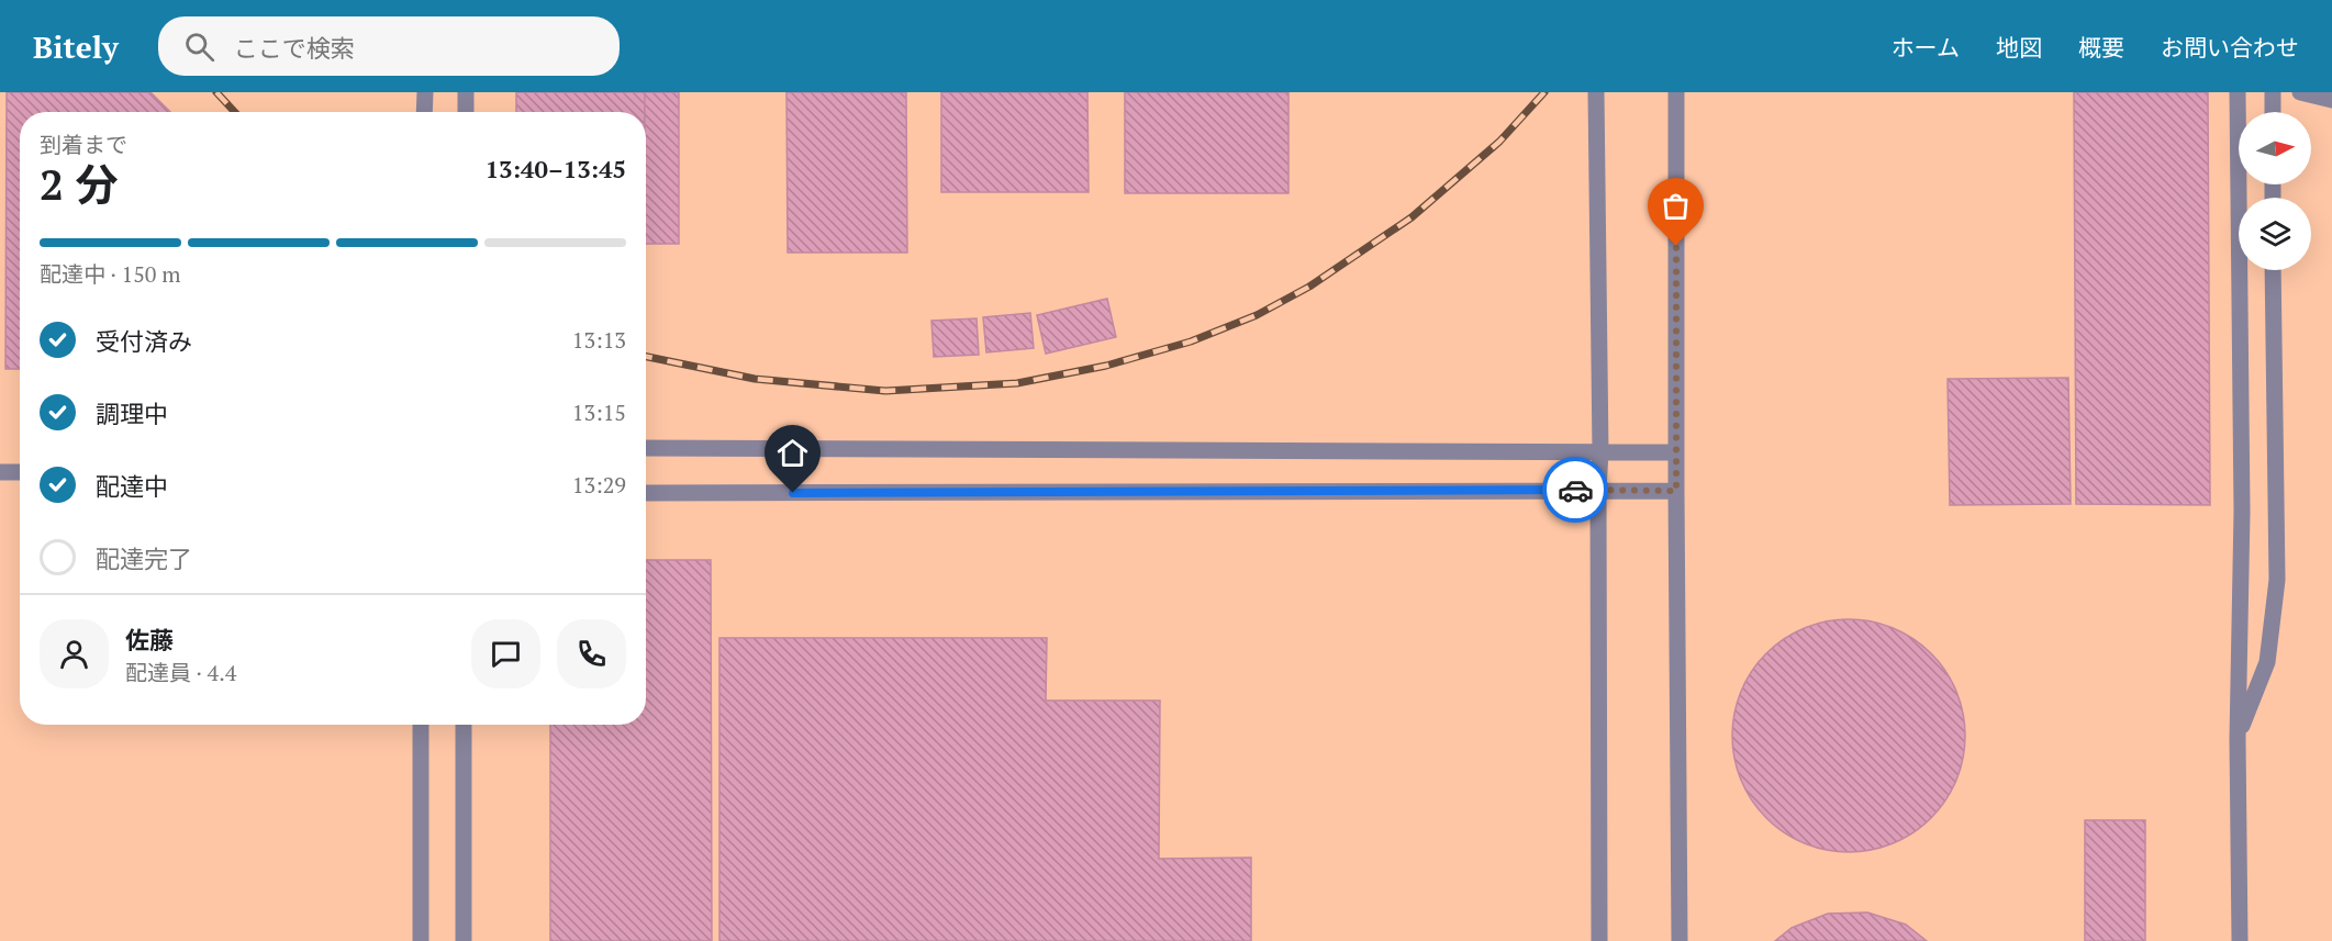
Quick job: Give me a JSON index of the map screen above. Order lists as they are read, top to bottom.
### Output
{
  "north": "right",
  "page": {
    "header": "Bitely",
    "search": "ここで検索",
    "nav": [
      "ホーム",
      "地図",
      "概要",
      "お問い合わせ"
    ],
    "heading": ["2 分", "到着まで", "13:40–13:45"],
    "panel": ["佐藤", "配達員 · 4.4"],
    "bar": "配達中 · 150 m",
    "list": [
      ["受付済み", "13:13"],
      ["調理中", "13:15"],
      ["配達中", "13:29"],
      "配達完了"
    ]
  }
}
